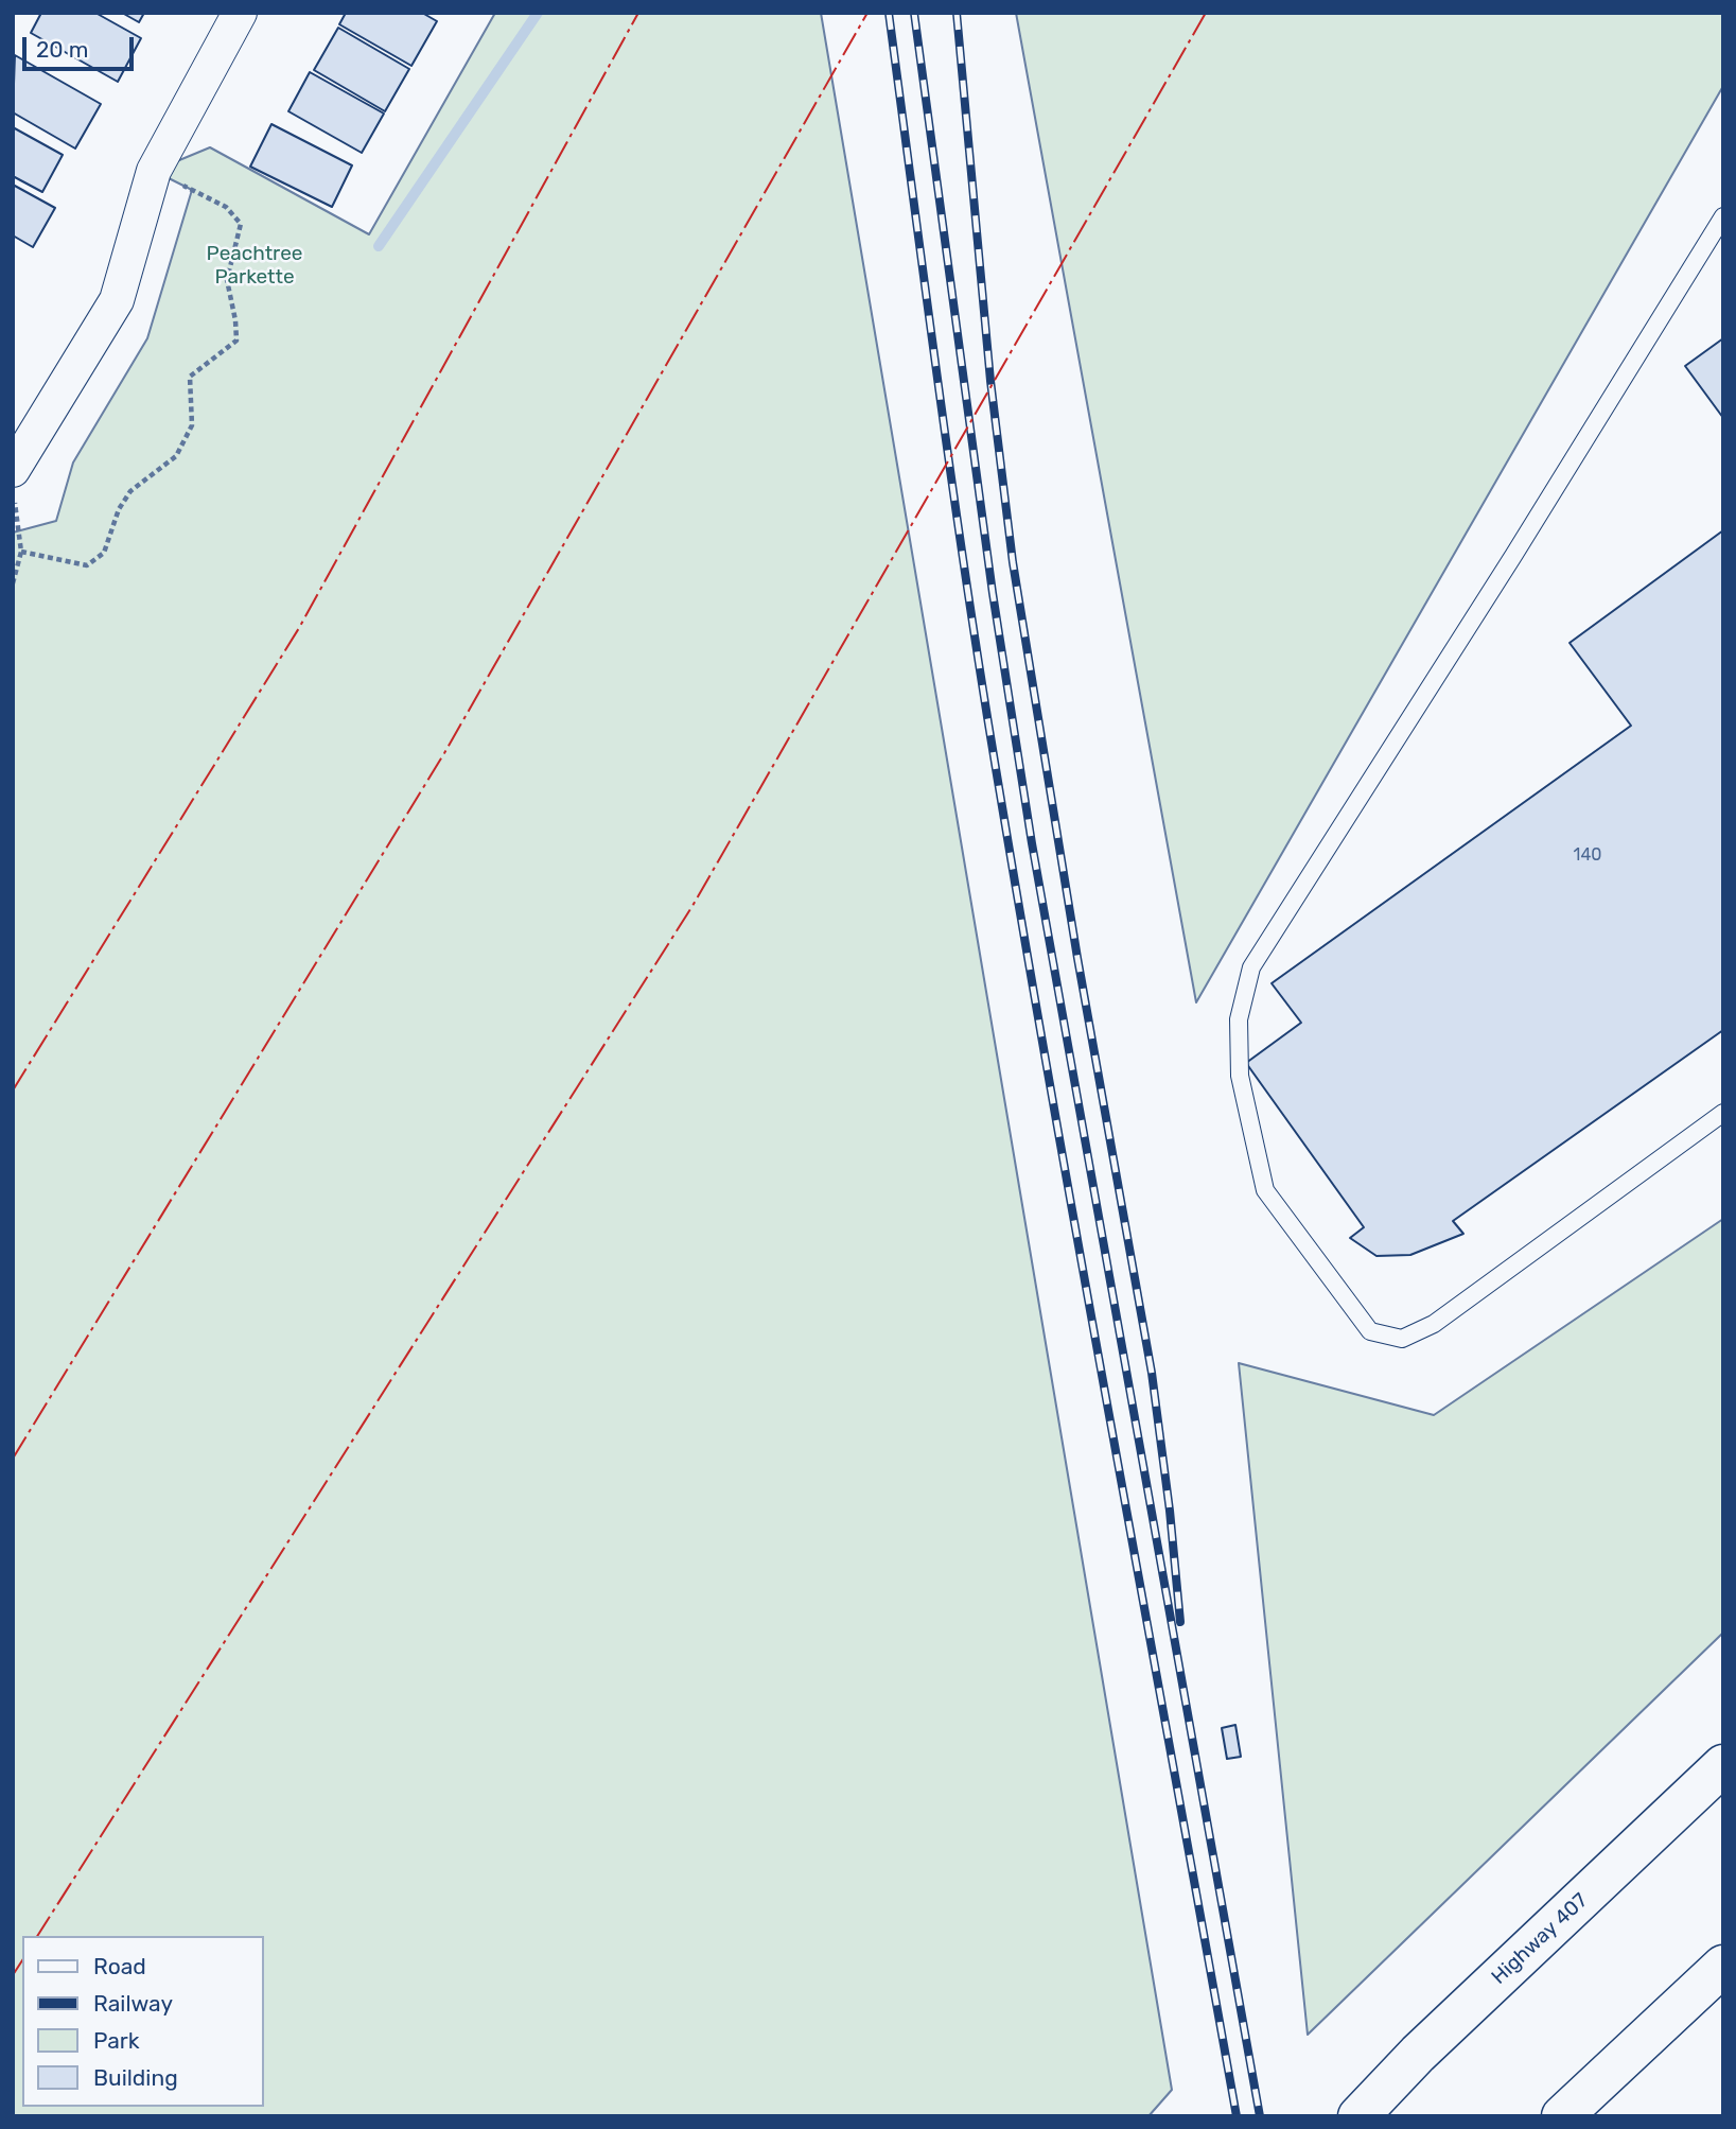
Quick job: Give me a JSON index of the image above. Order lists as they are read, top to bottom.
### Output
{
  "streets": {
    "highway": ["Highway 407"]
  },
  "parks": ["Peachtree Parkette"],
  "house_numbers": ["140"],
  "legend": [
    "Road",
    "Railway",
    "Park",
    "Building"
  ],
  "scale_bar": "20 m"
}
